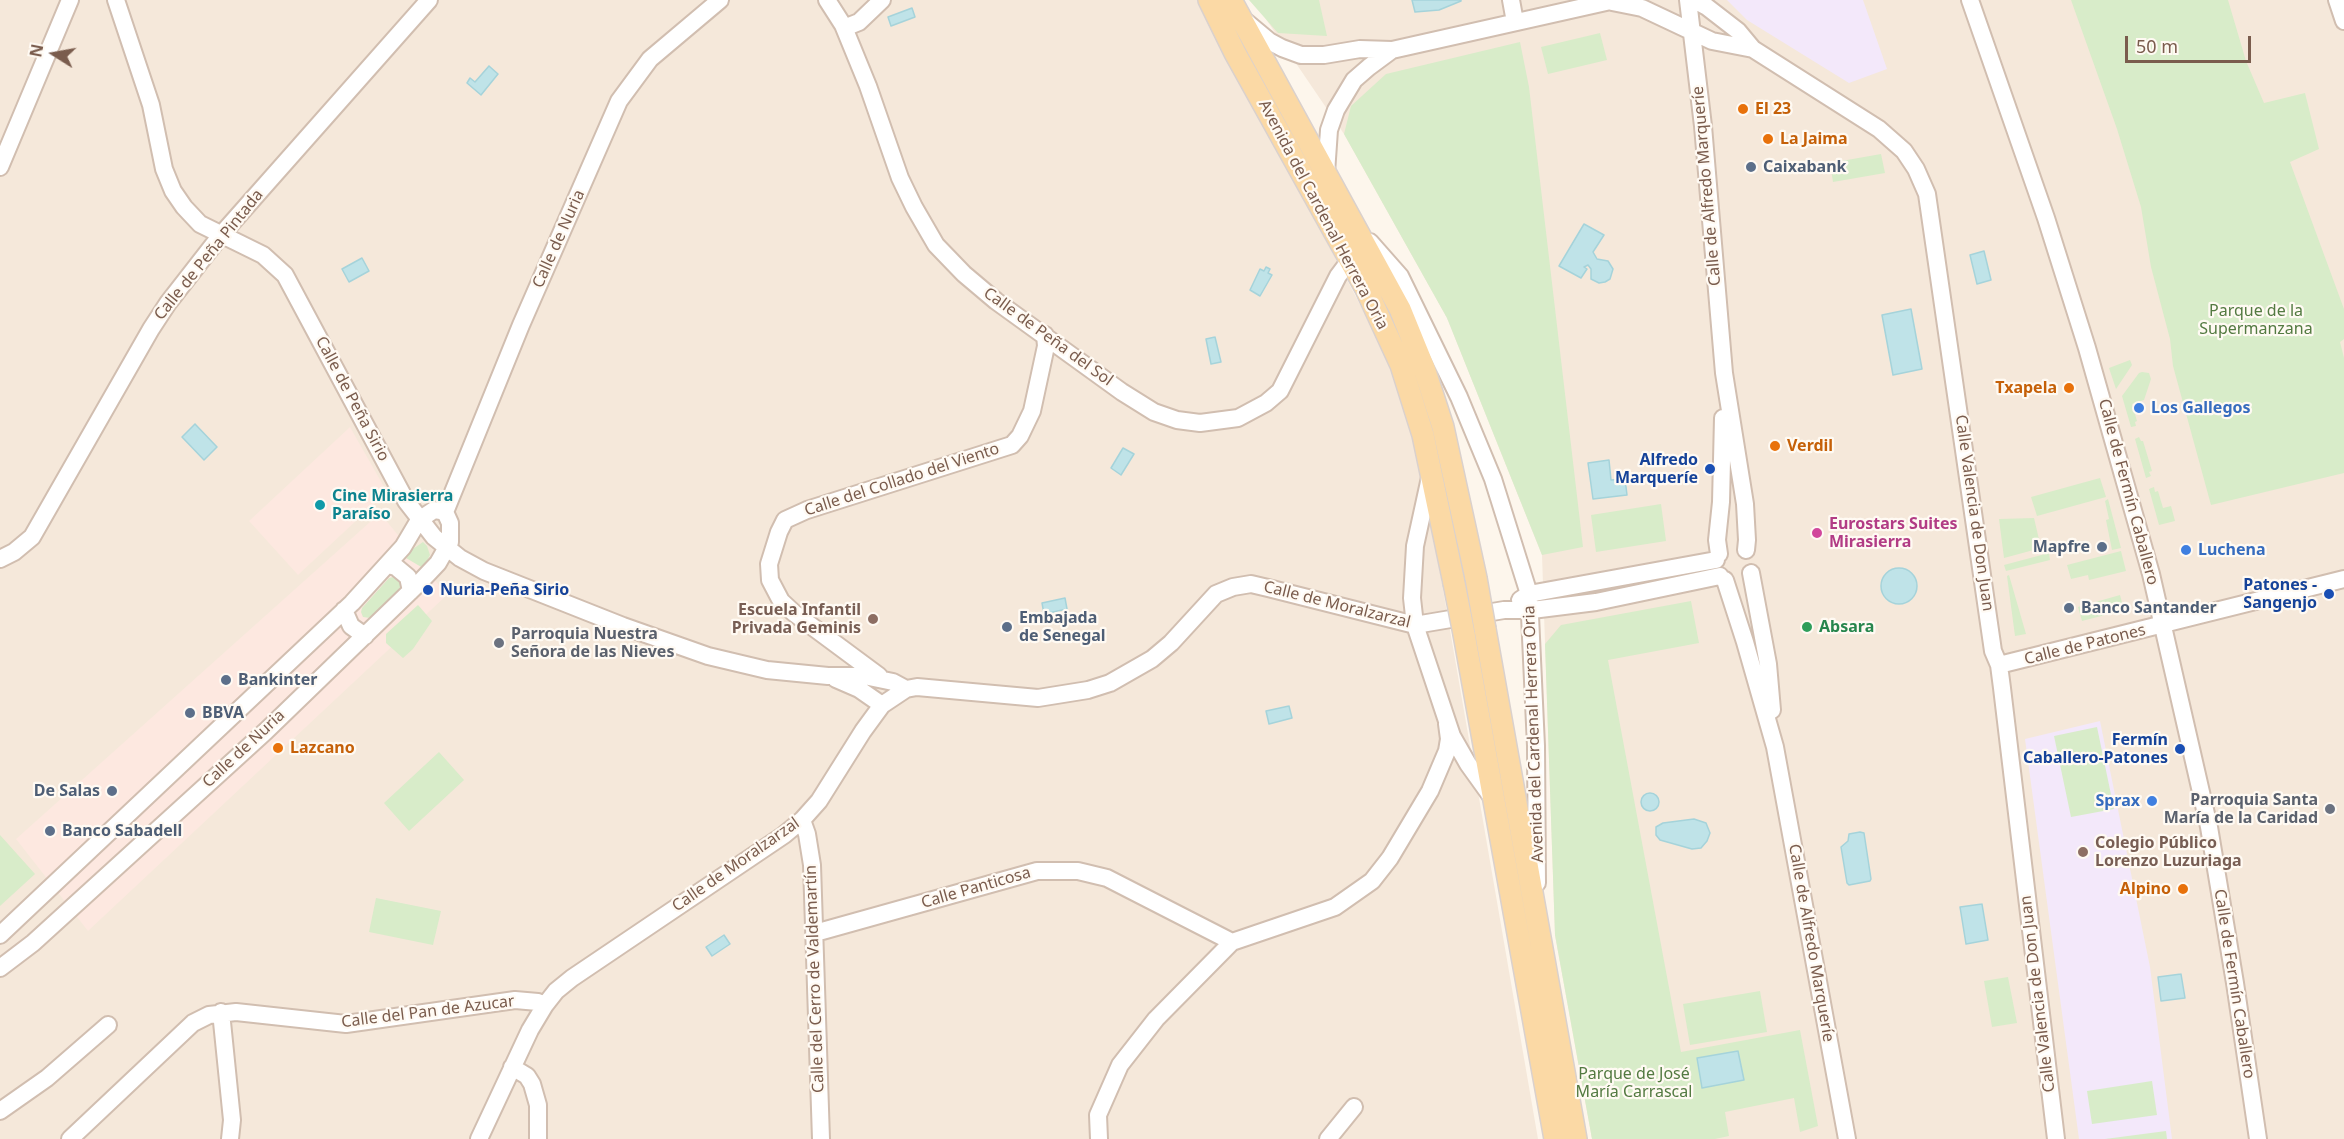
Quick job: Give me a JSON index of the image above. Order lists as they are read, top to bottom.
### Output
{
  "streets": {
    "main road": ["Avenida del Cardenal Herrera Oria"],
    "street": [
      "Calle de Alfredo Marqueríe",
      "Calle de Nuria",
      "Calle de Peña Pintada",
      "Calle de Peña del Sol",
      "Calle de Peña Sirio",
      "Calle del Collado del Viento",
      "Calle de Fermín Caballero",
      "Calle Valencia de Don Juan",
      "Calle de Moralzarzal",
      "Calle de Patones",
      "Calle Panticosa",
      "Calle del Cerro de Valdemartín",
      "Calle del Pan de Azucar"
    ]
  },
  "crossings": [
    ["Calle de Alfredo Marqueríe", "Calle de Moralzarzal"],
    ["Avenida del Cardenal Herrera Oria", "Calle de Peña del Sol"],
    ["Avenida del Cardenal Herrera Oria", "Calle de Moralzarzal"],
    ["Calle de Nuria", "Calle de Peña Sirio"],
    ["Calle de Peña Pintada", "Calle de Peña Sirio"],
    ["Calle de Peña del Sol", "Calle del Collado del Viento"],
    ["Calle de Peña Sirio", "Calle del Collado del Viento"],
    ["Calle de Peña Sirio", "Calle de Moralzarzal"],
    ["Calle de Fermín Caballero", "Calle de Patones"],
    ["Calle Valencia de Don Juan", "Calle de Patones"],
    ["Calle de Moralzarzal", "Calle del Cerro de Valdemartín"],
    ["Calle de Moralzarzal", "Calle del Pan de Azucar"],
    ["Calle Panticosa", "Calle del Cerro de Valdemartín"]
  ],
  "parks": ["Parque de la Supermanzana", "Parque de José María Carrascal"],
  "places": [
    "El 23",
    "La Jaima",
    "Caixabank",
    "Txapela",
    "Los Gallegos",
    "Verdil",
    "Alfredo Marqueríe",
    "Cine Mirasierra Paraíso",
    "Eurostars Suites Mirasierra",
    "Mapfre",
    "Luchena",
    "Nuria-Peña Sirio",
    "Patones - Sangenjo",
    "Banco Santander",
    "Escuela Infantil Privada Geminis",
    "Embajada de Senegal",
    "Absara",
    "Parroquia Nuestra Señora de las Nieves",
    "Bankinter",
    "BBVA",
    "Lazcano",
    "Fermín Caballero-Patones",
    "De Salas",
    "Sprax",
    "Parroquia Santa María de la Caridad",
    "Banco Sabadell",
    "Colegio Público Lorenzo Luzuriaga",
    "Alpino"
  ],
  "scale_bar": "50 m",
  "north": "left"
}
